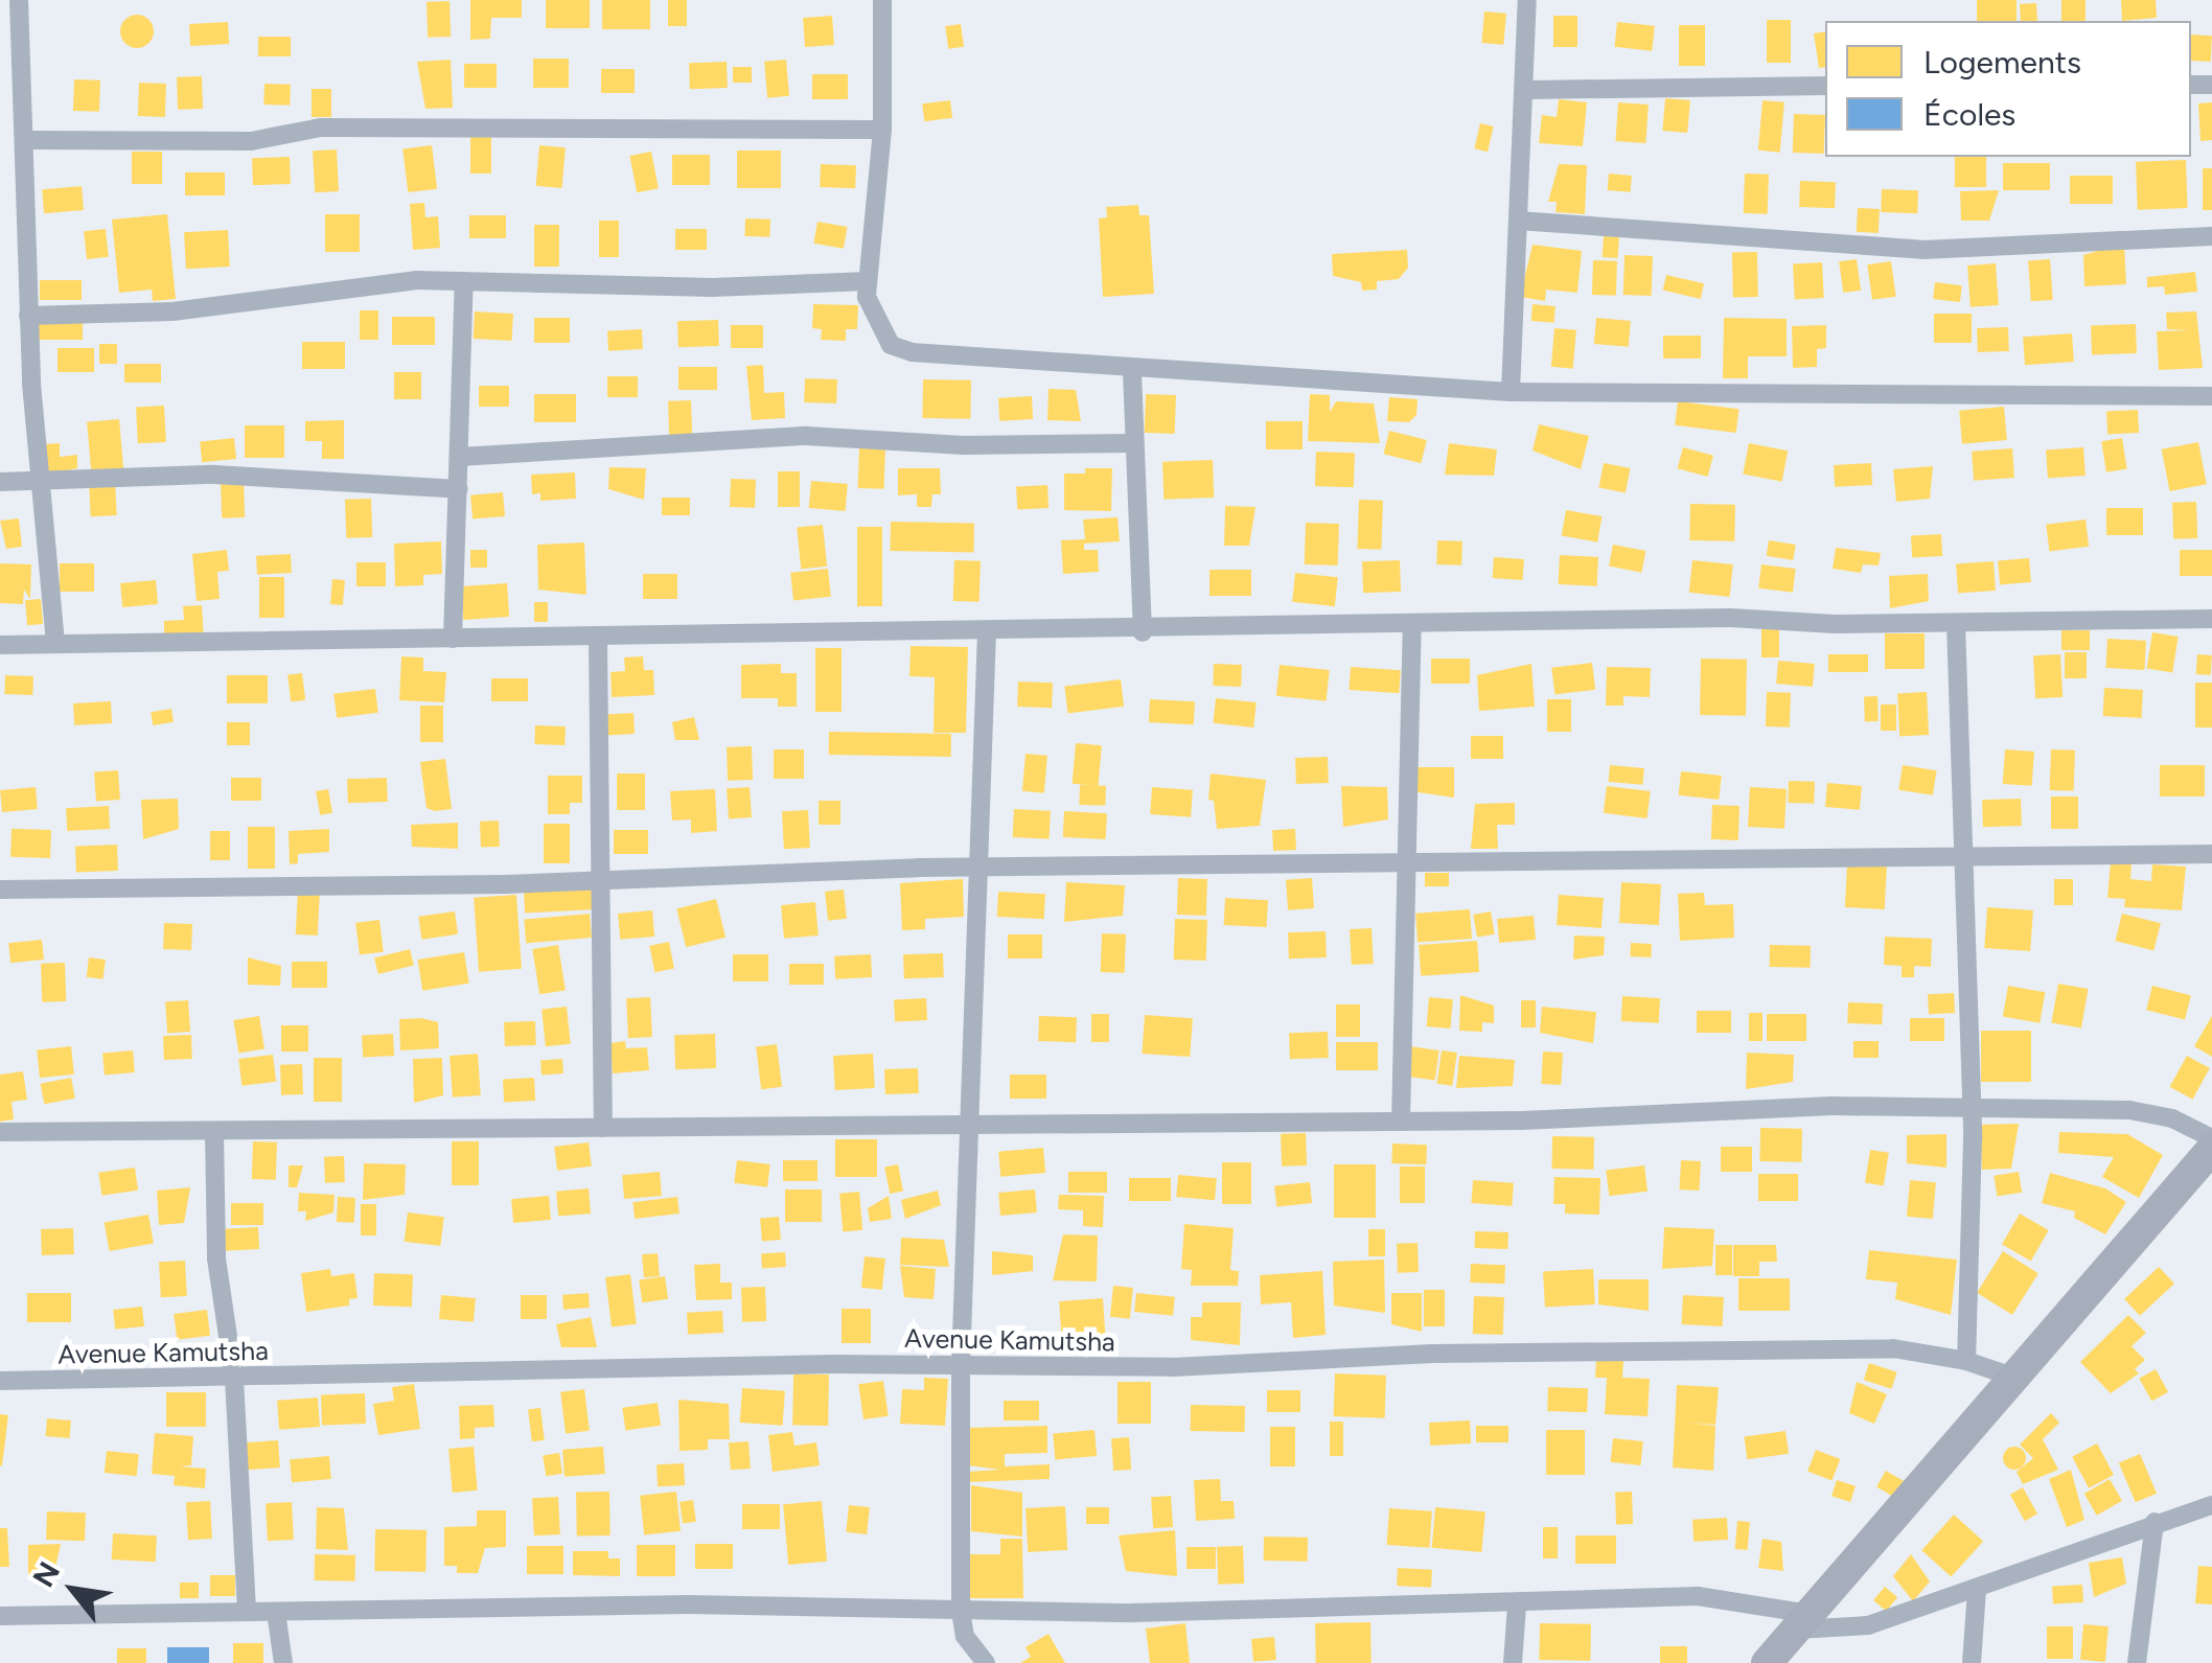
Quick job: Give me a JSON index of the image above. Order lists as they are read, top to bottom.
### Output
{
  "streets": {
    "street": ["Avenue Kamutsha"]
  },
  "legend": ["Logements", "Écoles"],
  "north": "top left"
}
